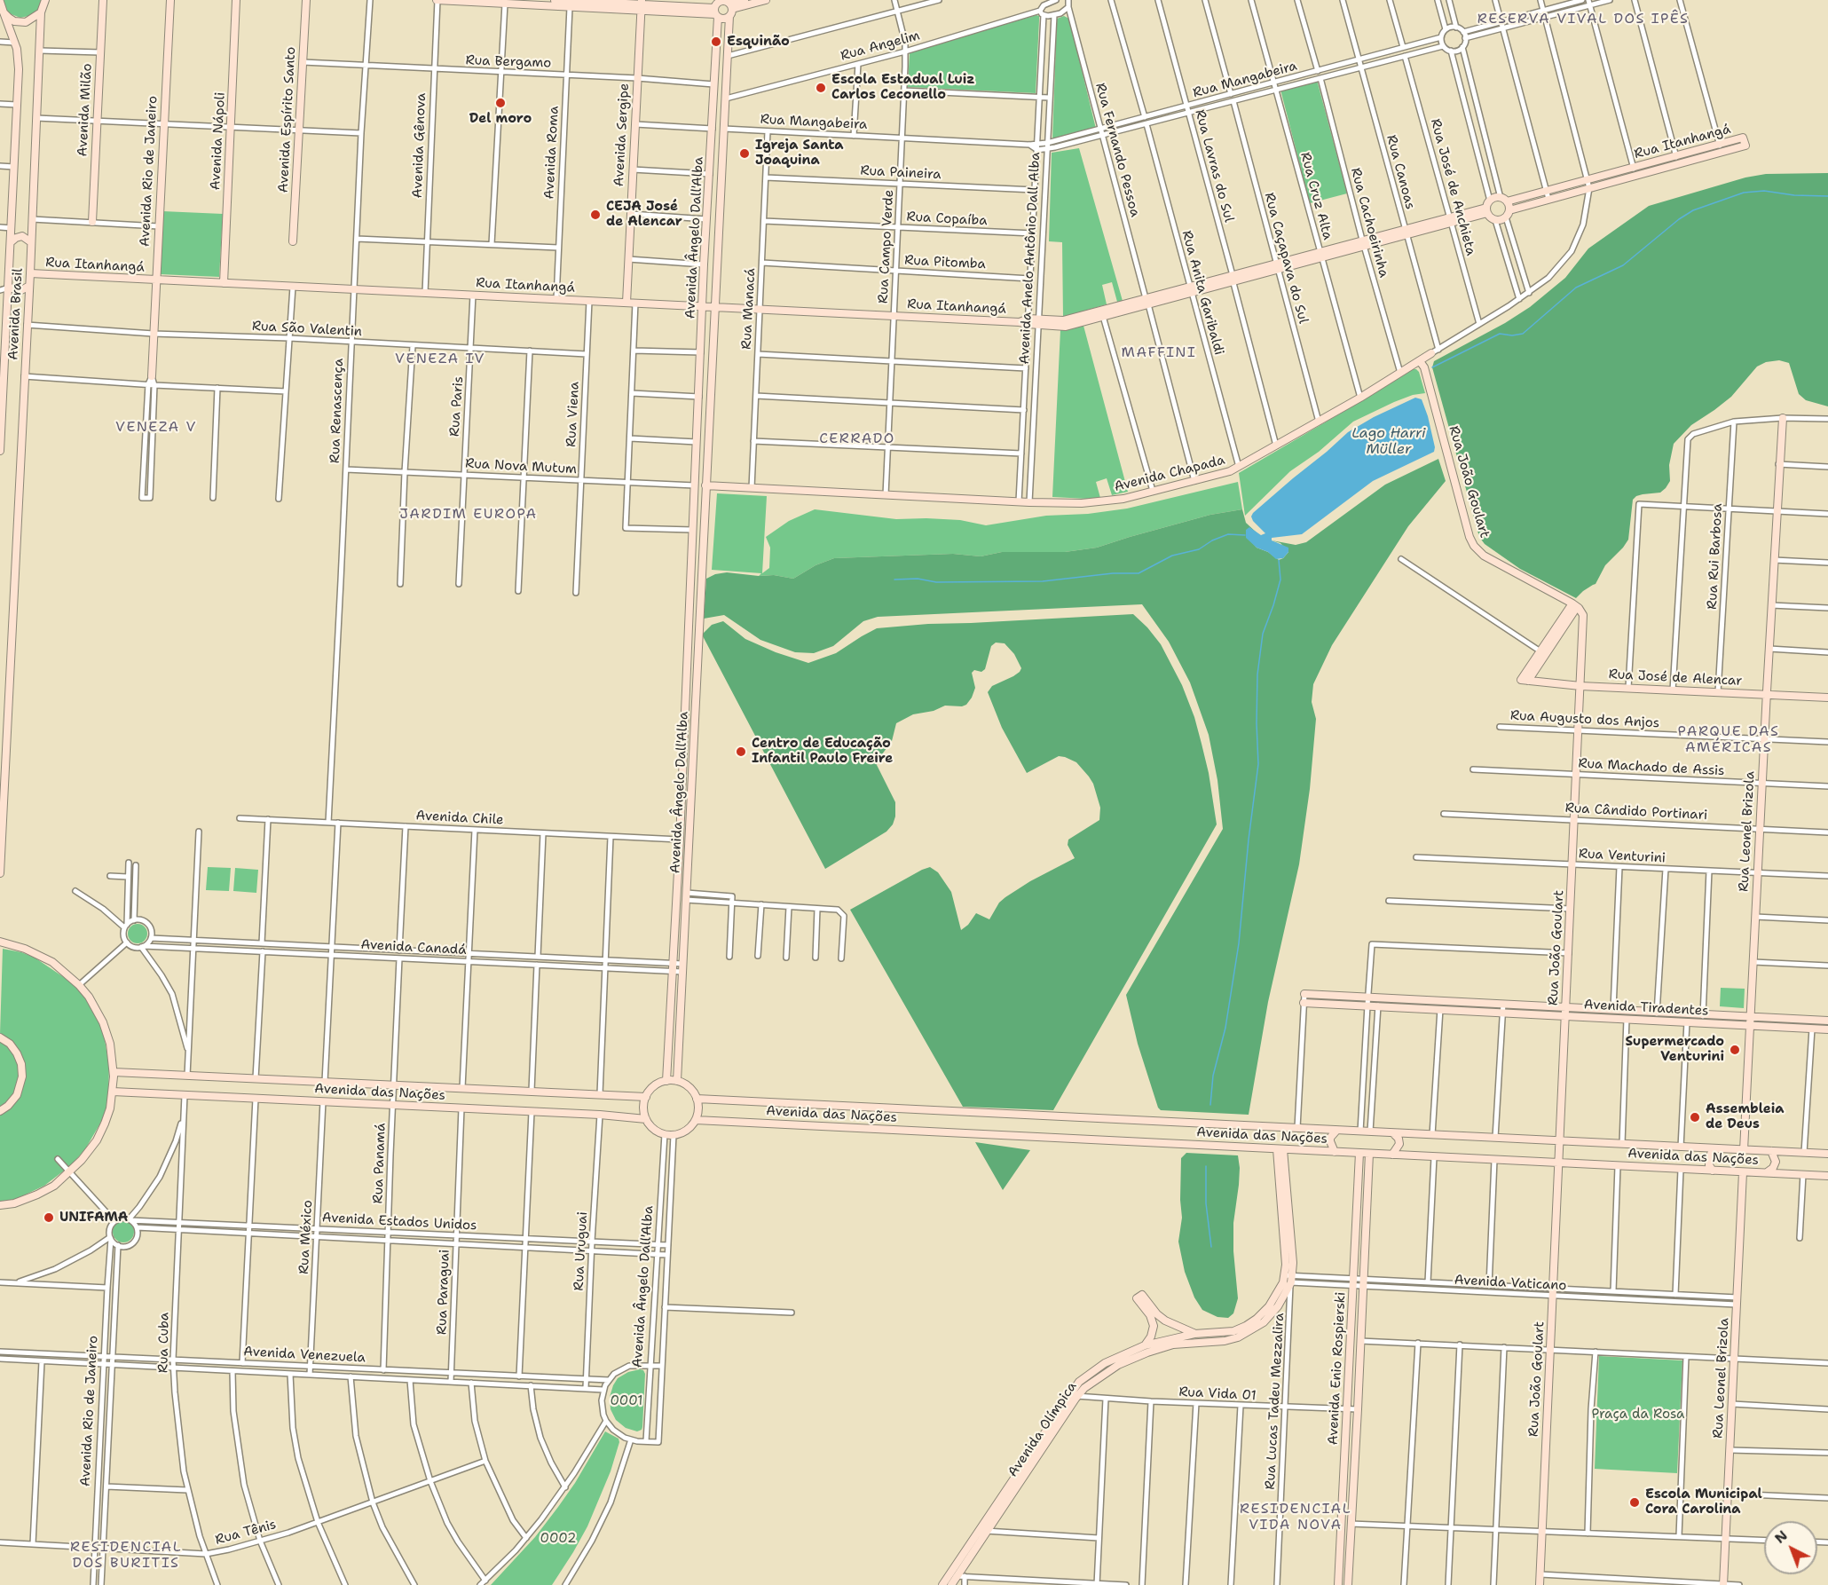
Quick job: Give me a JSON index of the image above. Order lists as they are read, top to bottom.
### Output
{
  "streets": {
    "street": [
      "Rua Angelim",
      "Rua Bergamo",
      "Rua Mangabeira",
      "Avenida Milão",
      "Avenida Espírito Santo",
      "Avenida Sergipe",
      "Avenida Nápoli",
      "Rua Itanhangá",
      "Avenida Gênova",
      "Rua Fernando Pessoa",
      "Avenida Roma",
      "Rua Lavras do Sul",
      "Avenida Rio de Janeiro",
      "Rua Canoas",
      "Rua Paineira",
      "Rua José de Anchieta",
      "Rua Cruz Alta",
      "Rua Copaíba",
      "Rua Cachoeirinha",
      "Avenida Ângelo Dall'Alba",
      "Rua Campo Verde",
      "Avenida Anelo Antônio Dall Alba",
      "Rua Caçapava do Sul",
      "Rua Pitomba",
      "Rua Anita Garibaldi",
      "Rua Manacá",
      "Avenida Brasil",
      "Rua São Valentin",
      "Rua Paris",
      "Rua Renascença",
      "Rua Viena",
      "Rua Nova Mutum",
      "Avenida Chapada",
      "Rua João Goulart",
      "Rua Rui Barbosa",
      "Rua José de Alencar",
      "Rua Augusto dos Anjos",
      "Rua Machado de Assis",
      "Rua Cândido Portinari",
      "Avenida Chile",
      "Rua Leonel Brizola",
      "Rua Venturini",
      "Avenida Canadá",
      "Avenida Tiradentes",
      "Avenida das Nações",
      "Rua Panamá",
      "Avenida Estados Unidos",
      "Rua México",
      "Rua Uruguai",
      "Avenida Vaticano",
      "Rua Paraguai",
      "Rua Cuba",
      "Avenida Venezuela",
      "Avenida Enio Rospierski",
      "Rua Vida 01",
      "Rua Lucas Tadeu Mezzalira",
      "Avenida Olímpica",
      "Rua Tênis"
    ]
  },
  "crossings": [
    ["Rua Angelim", "Avenida Ângelo Dall'Alba"],
    ["Rua Angelim", "Rua Campo Verde"],
    ["Rua Bergamo", "Avenida Espírito Santo"],
    ["Rua Bergamo", "Avenida Sergipe"],
    ["Rua Bergamo", "Avenida Gênova"],
    ["Rua Bergamo", "Avenida Roma"],
    ["Rua Bergamo", "Avenida Ângelo Dall'Alba"],
    ["Rua Bergamo", "Rua Renascença"],
    ["Rua Mangabeira", "Rua Fernando Pessoa"],
    ["Rua Mangabeira", "Rua Lavras do Sul"],
    ["Rua Mangabeira", "Rua Canoas"],
    ["Rua Mangabeira", "Rua José de Anchieta"],
    ["Rua Mangabeira", "Rua Cruz Alta"],
    ["Rua Mangabeira", "Rua Cachoeirinha"],
    ["Rua Mangabeira", "Avenida Ângelo Dall'Alba"],
    ["Rua Mangabeira", "Rua Campo Verde"],
    ["Rua Mangabeira", "Avenida Anelo Antônio Dall Alba"],
    ["Rua Mangabeira", "Rua Caçapava do Sul"],
    ["Rua Mangabeira", "Rua Anita Garibaldi"],
    ["Rua Mangabeira", "Rua Manacá"],
    ["Avenida Sergipe", "Rua Itanhangá"],
    ["Avenida Nápoli", "Rua Itanhangá"],
    ["Rua Itanhangá", "Avenida Gênova"],
    ["Rua Itanhangá", "Rua Fernando Pessoa"],
    ["Rua Itanhangá", "Avenida Roma"],
    ["Rua Itanhangá", "Rua Lavras do Sul"],
    ["Rua Itanhangá", "Avenida Rio de Janeiro"],
    ["Rua Itanhangá", "Rua Canoas"],
    ["Rua Itanhangá", "Rua José de Anchieta"],
    ["Rua Itanhangá", "Rua Cruz Alta"],
    ["Rua Itanhangá", "Rua Cachoeirinha"],
    ["Rua Itanhangá", "Avenida Ângelo Dall'Alba"],
    ["Rua Itanhangá", "Rua Campo Verde"],
    ["Rua Itanhangá", "Avenida Anelo Antônio Dall Alba"],
    ["Rua Itanhangá", "Rua Caçapava do Sul"],
    ["Rua Itanhangá", "Rua Anita Garibaldi"],
    ["Rua Itanhangá", "Rua Manacá"],
    ["Rua Itanhangá", "Avenida Brasil"],
    ["Rua Itanhangá", "Rua Paris"],
    ["Rua Itanhangá", "Rua Renascença"],
    ["Rua Itanhangá", "Rua Viena"],
    ["Rua Itanhangá", "Avenida Chapada"],
    ["Rua Fernando Pessoa", "Avenida Chapada"],
    ["Rua Lavras do Sul", "Avenida Chapada"],
    ["Avenida Rio de Janeiro", "Rua São Valentin"],
    ["Avenida Rio de Janeiro", "Avenida Estados Unidos"],
    ["Avenida Rio de Janeiro", "Avenida Venezuela"],
    ["Avenida Rio de Janeiro", "Rua Tênis"],
    ["Rua Canoas", "Avenida Chapada"],
    ["Rua Paineira", "Rua Campo Verde"],
    ["Rua Paineira", "Rua Manacá"],
    ["Rua José de Anchieta", "Avenida Chapada"],
    ["Rua Cruz Alta", "Avenida Chapada"],
    ["Rua Copaíba", "Rua Campo Verde"],
    ["Rua Copaíba", "Rua Manacá"],
    ["Rua Cachoeirinha", "Avenida Chapada"],
    ["Avenida Ângelo Dall'Alba", "Rua Nova Mutum"],
    ["Avenida Ângelo Dall'Alba", "Avenida Chapada"],
    ["Avenida Ângelo Dall'Alba", "Avenida Chile"],
    ["Avenida Ângelo Dall'Alba", "Avenida Canadá"],
    ["Avenida Ângelo Dall'Alba", "Avenida das Nações"],
    ["Avenida Ângelo Dall'Alba", "Avenida Estados Unidos"],
    ["Rua Campo Verde", "Rua Pitomba"],
    ["Rua Campo Verde", "Avenida Chapada"],
    ["Avenida Anelo Antônio Dall Alba", "Avenida Chapada"],
    ["Rua Caçapava do Sul", "Avenida Chapada"],
    ["Rua Pitomba", "Rua Manacá"],
    ["Rua Anita Garibaldi", "Avenida Chapada"],
    ["Rua Manacá", "Avenida Chapada"],
    ["Avenida Brasil", "Rua São Valentin"],
    ["Rua São Valentin", "Rua Paris"],
    ["Rua São Valentin", "Rua Renascença"],
    ["Rua São Valentin", "Rua Viena"],
    ["Rua Paris", "Rua Nova Mutum"],
    ["Rua Renascença", "Rua Nova Mutum"],
    ["Rua Renascença", "Avenida Chile"],
    ["Rua Viena", "Rua Nova Mutum"],
    ["Rua Nova Mutum", "Avenida Chapada"],
    ["Avenida Chapada", "Rua João Goulart"],
    ["Rua João Goulart", "Rua José de Alencar"],
    ["Rua João Goulart", "Rua Augusto dos Anjos"],
    ["Rua João Goulart", "Rua Machado de Assis"],
    ["Rua João Goulart", "Rua Cândido Portinari"],
    ["Rua João Goulart", "Rua Venturini"],
    ["Rua João Goulart", "Avenida Tiradentes"],
    ["Rua João Goulart", "Avenida das Nações"],
    ["Rua João Goulart", "Avenida Vaticano"],
    ["Rua Rui Barbosa", "Rua José de Alencar"],
    ["Rua José de Alencar", "Rua Leonel Brizola"],
    ["Rua Augusto dos Anjos", "Rua Leonel Brizola"],
    ["Rua Machado de Assis", "Rua Leonel Brizola"],
    ["Rua Cândido Portinari", "Rua Leonel Brizola"],
    ["Rua Leonel Brizola", "Rua Venturini"],
    ["Rua Leonel Brizola", "Avenida Tiradentes"],
    ["Rua Leonel Brizola", "Avenida das Nações"],
    ["Rua Leonel Brizola", "Avenida Vaticano"],
    ["Avenida Canadá", "Rua Panamá"],
    ["Avenida das Nações", "Rua Panamá"],
    ["Avenida das Nações", "Rua México"],
    ["Avenida das Nações", "Rua Uruguai"],
    ["Avenida das Nações", "Rua Paraguai"],
    ["Avenida das Nações", "Rua Cuba"],
    ["Avenida das Nações", "Avenida Enio Rospierski"],
    ["Avenida das Nações", "Avenida Olímpica"],
    ["Rua Panamá", "Avenida Estados Unidos"],
    ["Rua Panamá", "Avenida Venezuela"],
    ["Avenida Estados Unidos", "Rua México"],
    ["Avenida Estados Unidos", "Rua Uruguai"],
    ["Avenida Estados Unidos", "Rua Paraguai"],
    ["Avenida Estados Unidos", "Rua Cuba"],
    ["Rua México", "Avenida Venezuela"],
    ["Rua Uruguai", "Avenida Venezuela"],
    ["Avenida Vaticano", "Avenida Enio Rospierski"],
    ["Avenida Vaticano", "Rua Lucas Tadeu Mezzalira"],
    ["Avenida Vaticano", "Avenida Olímpica"],
    ["Rua Paraguai", "Avenida Venezuela"],
    ["Rua Cuba", "Avenida Venezuela"],
    ["Rua Cuba", "Rua Tênis"],
    ["Avenida Enio Rospierski", "Rua Vida 01"],
    ["Rua Vida 01", "Rua Lucas Tadeu Mezzalira"],
    ["Rua Vida 01", "Avenida Olímpica"],
    ["Rua Lucas Tadeu Mezzalira", "Avenida Olímpica"]
  ],
  "districts": [
    "RESERVA VIVAL DOS IPÊS",
    "MAFFINI",
    "VENEZA IV",
    "VENEZA V",
    "CERRADO",
    "JARDIM EUROPA",
    "PARQUE DAS AMÉRICAS",
    "RESIDENCIAL VIDA NOVA",
    "RESIDENCIAL DOS BURITIS"
  ],
  "water": ["Lago Harri Müller"],
  "parks": ["0001", "Praça da Rosa", "0002"],
  "places": [
    "Esquinão",
    "Escola Estadual Luiz Carlos Ceconello",
    "Del moro",
    "Igreja Santa Joaquina",
    "CEJA José de Alencar",
    "Centro de Educação Infantil Paulo Freire",
    "Supermercado Venturini",
    "Assembleia de Deus",
    "UNIFAMA",
    "Escola Municipal Cora Carolina"
  ],
  "north": "top left"
}
